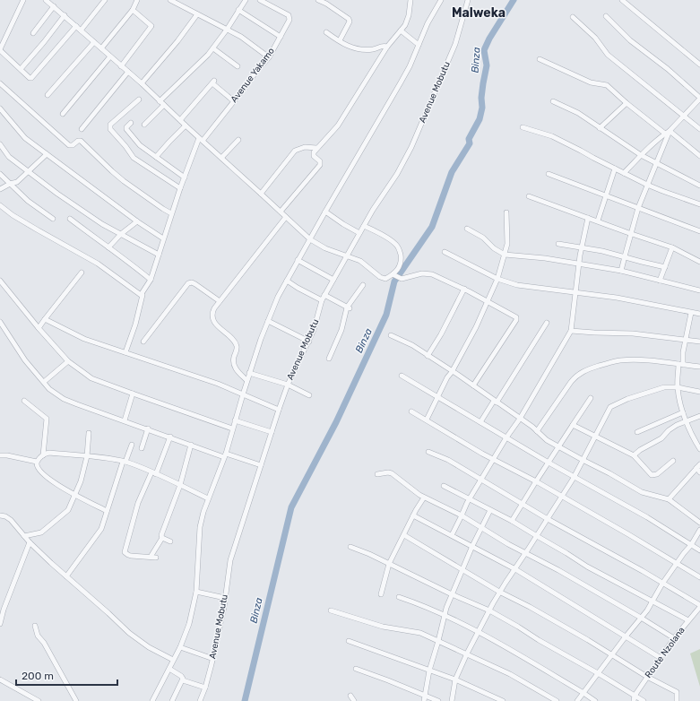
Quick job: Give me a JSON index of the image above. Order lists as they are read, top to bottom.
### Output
{
  "streets": {
    "street": ["Avenue Yakamo", "Avenue Mobutu", "Route Nzolana"]
  },
  "districts": ["Malweka"],
  "water": ["Binza"],
  "scale_bar": "200 m"
}
